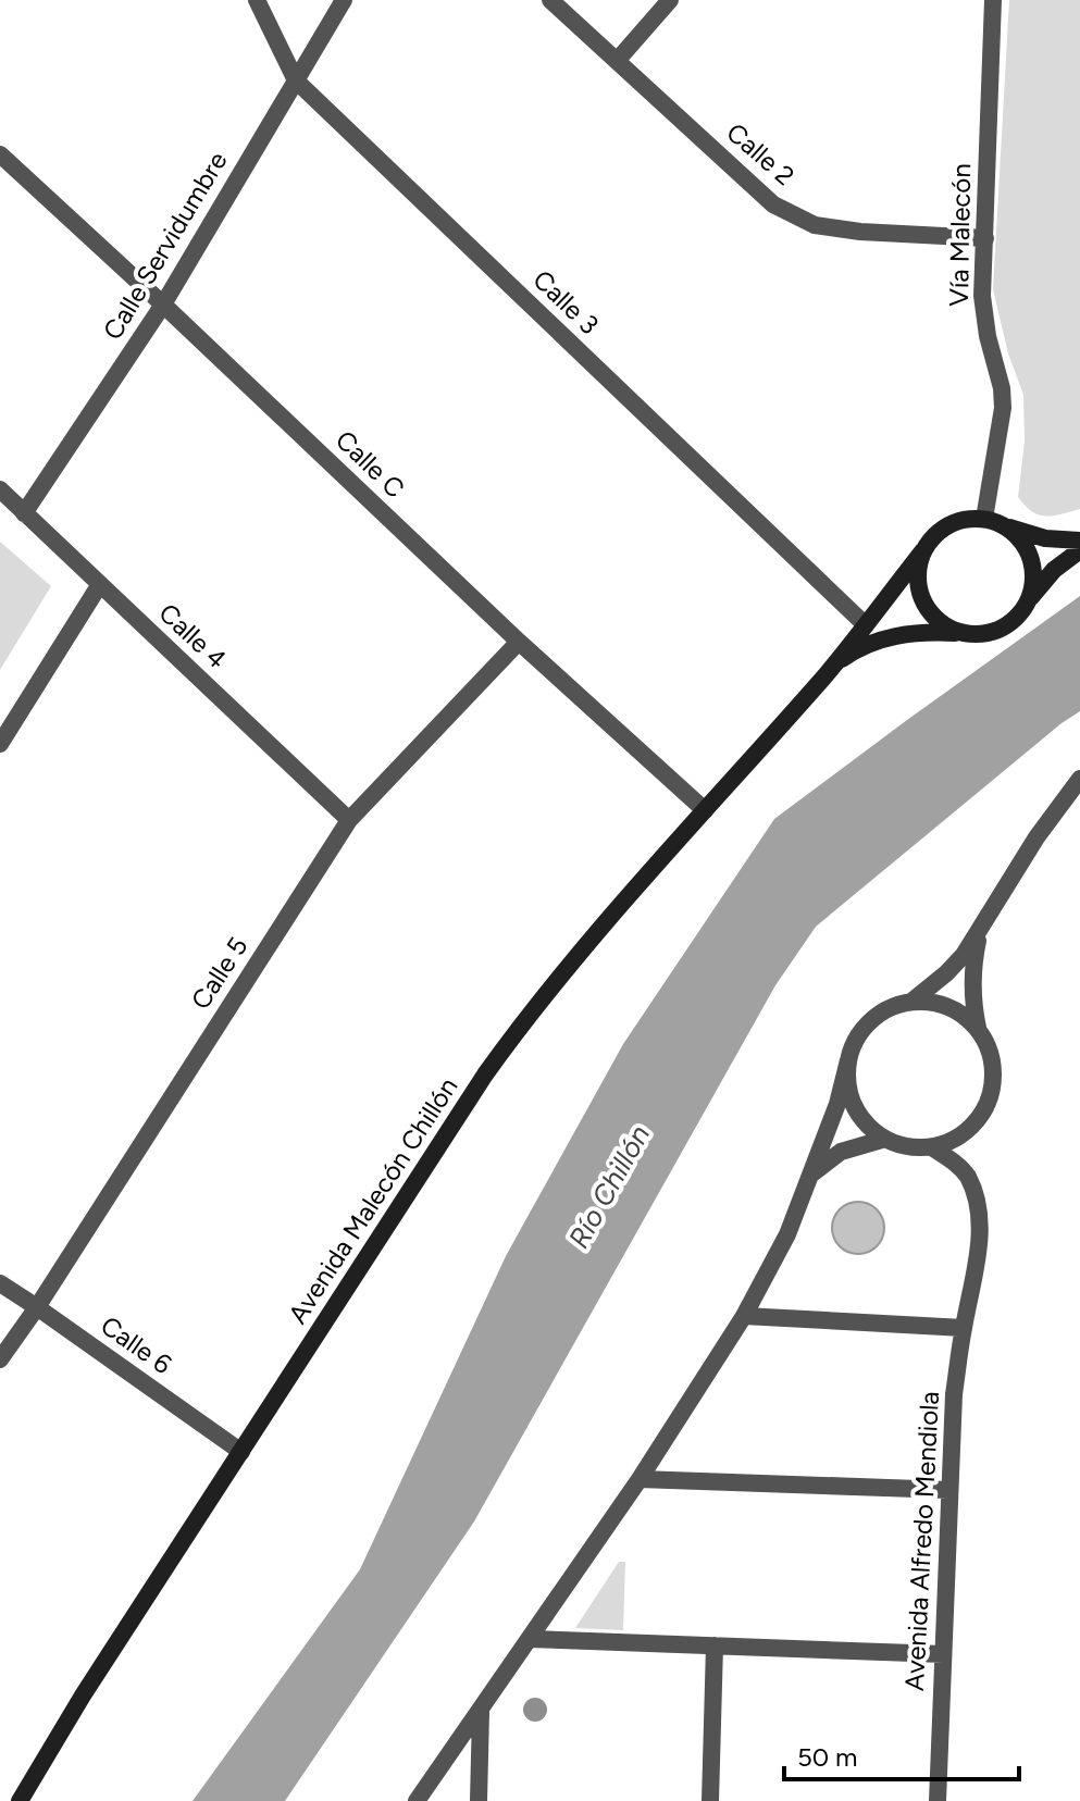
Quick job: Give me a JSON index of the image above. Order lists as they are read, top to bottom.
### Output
{
  "streets": {
    "main road": ["Avenida Malecón Chillón"],
    "street": [
      "Calle 2",
      "Vía Malecón",
      "Calle Servidumbre",
      "Calle 3",
      "Calle C",
      "Calle 4",
      "Calle 5",
      "Calle 6",
      "Avenida Alfredo Mendiola"
    ]
  },
  "crossings": [
    ["Calle 2", "Vía Malecón"],
    ["Vía Malecón", "Avenida Malecón Chillón"],
    ["Calle Servidumbre", "Calle 3"],
    ["Calle Servidumbre", "Calle C"],
    ["Calle Servidumbre", "Calle 4"],
    ["Calle 3", "Avenida Malecón Chillón"],
    ["Calle C", "Calle 5"],
    ["Calle C", "Avenida Malecón Chillón"],
    ["Calle 4", "Calle 5"],
    ["Calle 5", "Calle 6"],
    ["Avenida Malecón Chillón", "Calle 6"]
  ],
  "water": ["Río Chillón"],
  "scale_bar": "50 m"
}
